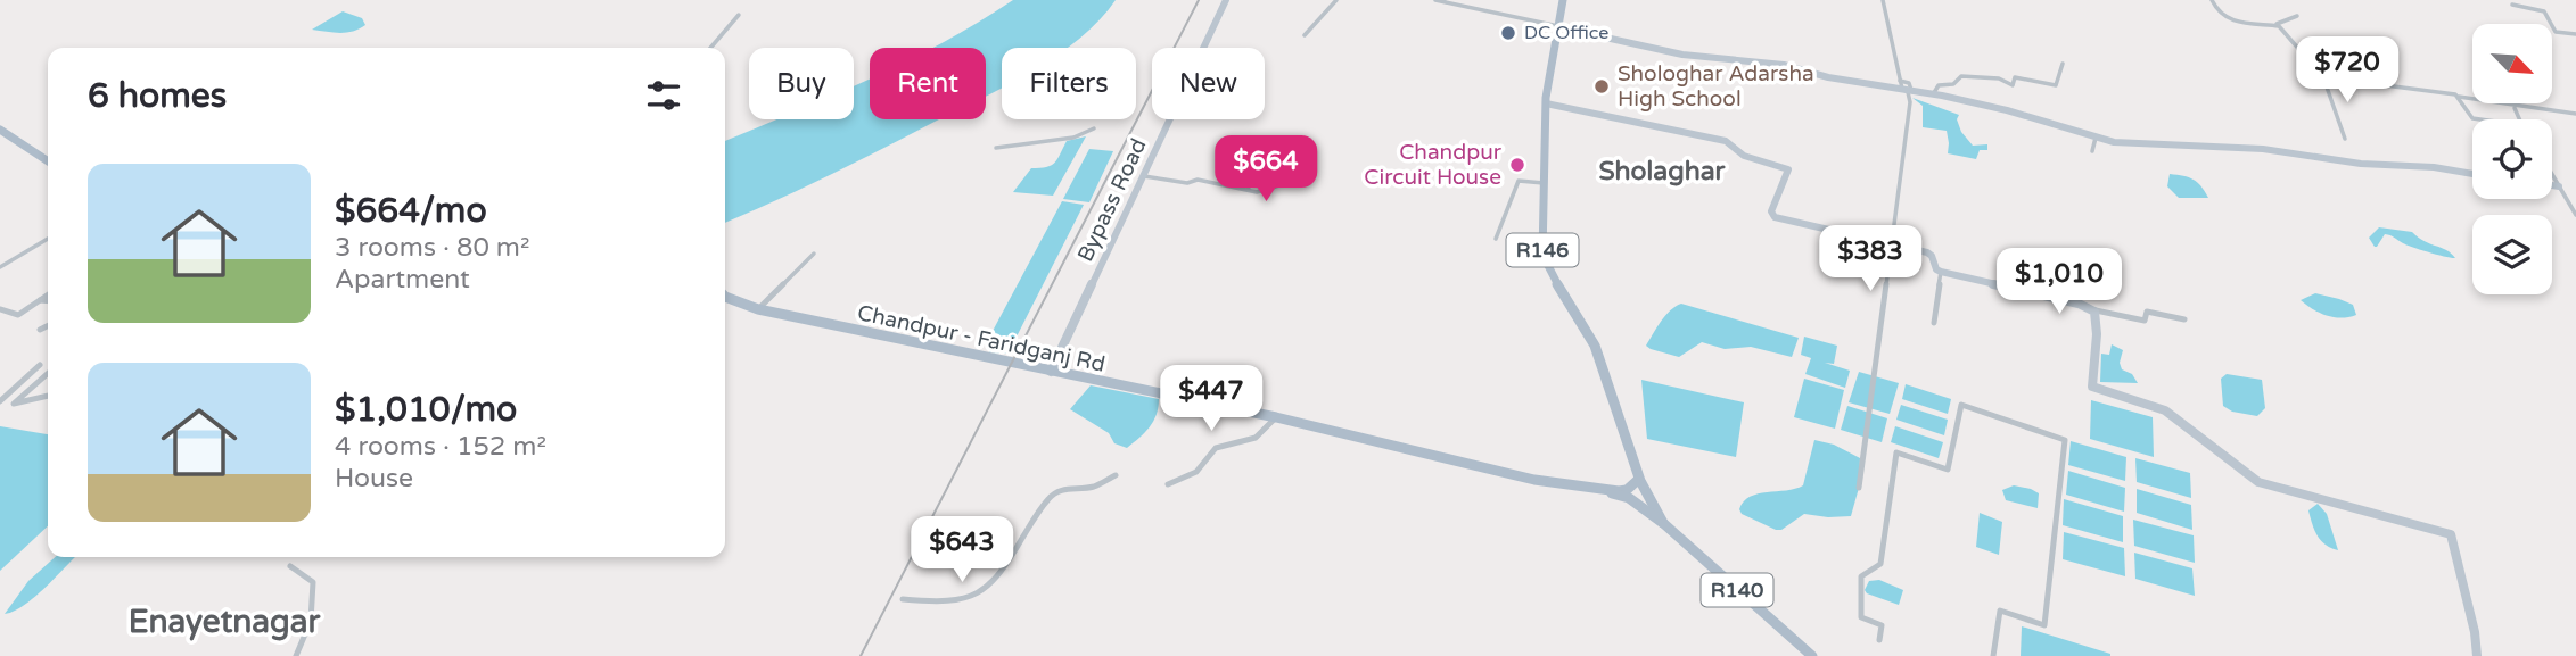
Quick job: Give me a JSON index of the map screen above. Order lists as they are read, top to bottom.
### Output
{
  "streets": {
    "main road": ["R146", "Chandpur - Faridganj Rd", "R140"],
    "street": ["Bypass Road"]
  },
  "crossings": [
    ["Bypass Road", "Chandpur - Faridganj Rd"],
    ["R146", "R140"],
    ["Chandpur - Faridganj Rd", "R140"]
  ],
  "districts": ["Sholaghar", "Enayetnagar"],
  "places": ["DC Office", "Shologhar Adarsha High School", "Chandpur Circuit House"],
  "north": "bottom right",
  "page": {
    "price": [
      "$720",
      "$664",
      "$383",
      "$1,010",
      "$447",
      "$643"
    ],
    "chip": [
      "Buy",
      "Rent",
      "Filters",
      "New"
    ],
    "heading": "6 homes",
    "list": [
      {
        "name": "$664/mo",
        "note": "3 rooms · 80 m² · Apartment"
      },
      {
        "name": "$1,010/mo",
        "note": "4 rooms · 152 m² · House"
      }
    ]
  }
}
